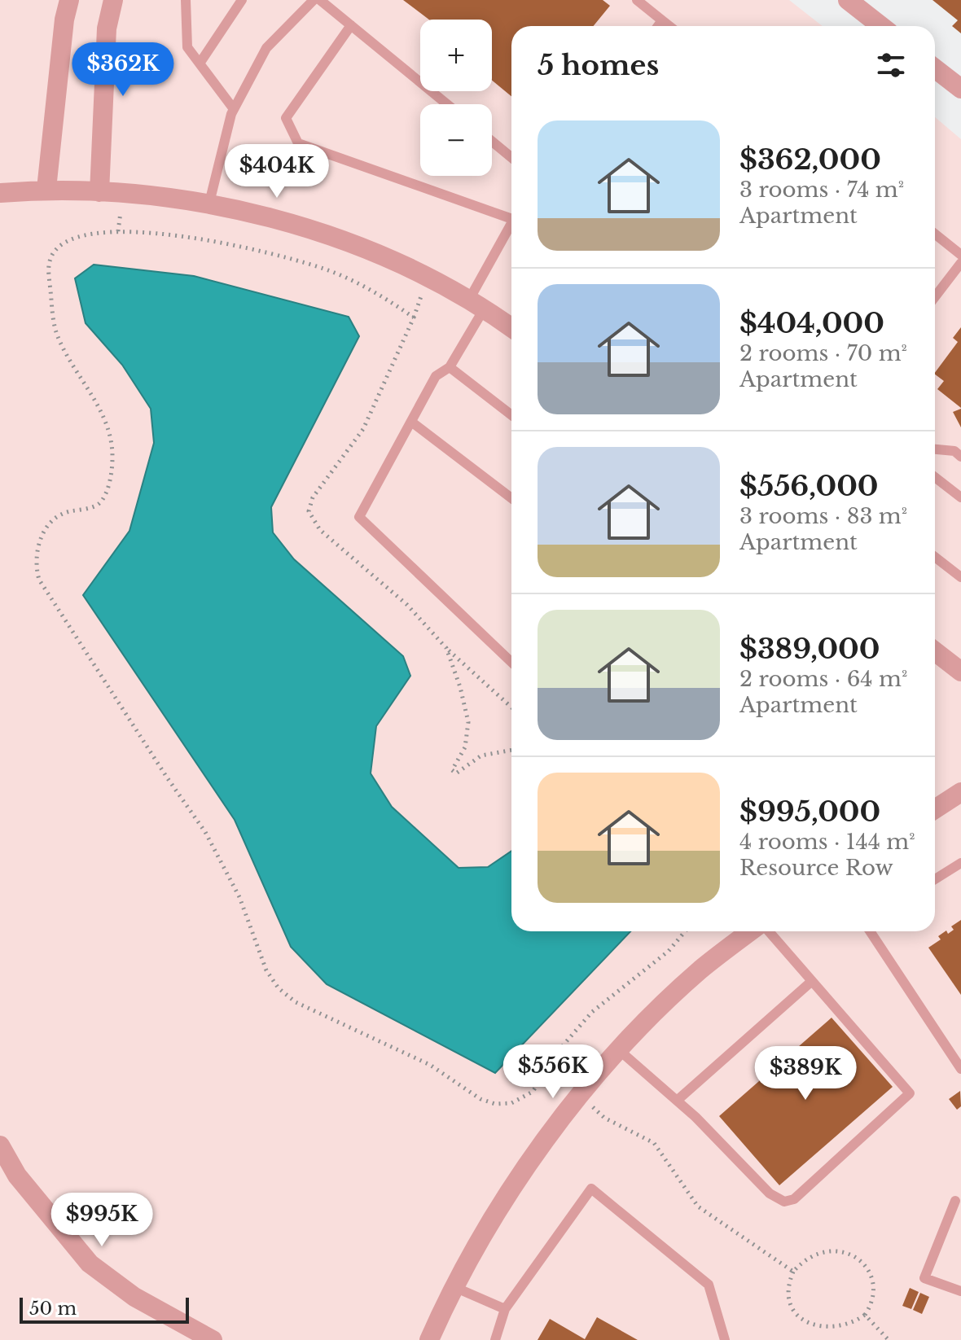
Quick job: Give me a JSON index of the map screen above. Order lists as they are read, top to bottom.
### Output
{
  "scale_bar": "50 m",
  "page": {
    "map_buttons": ["+", "−"],
    "heading": "5 homes",
    "price": [
      "$362K",
      "$404K",
      "$556K",
      "$389K",
      "$995K"
    ],
    "list": [
      {
        "name": "$362,000",
        "note": "3 rooms · 74 m² · Apartment"
      },
      {
        "name": "$404,000",
        "note": "2 rooms · 70 m² · Apartment"
      },
      {
        "name": "$556,000",
        "note": "3 rooms · 83 m² · Apartment"
      },
      {
        "name": "$389,000",
        "note": "2 rooms · 64 m² · Apartment"
      },
      {
        "name": "$995,000",
        "note": "4 rooms · 144 m² · Resource Row"
      }
    ],
    "scale": "50 m"
  }
}
